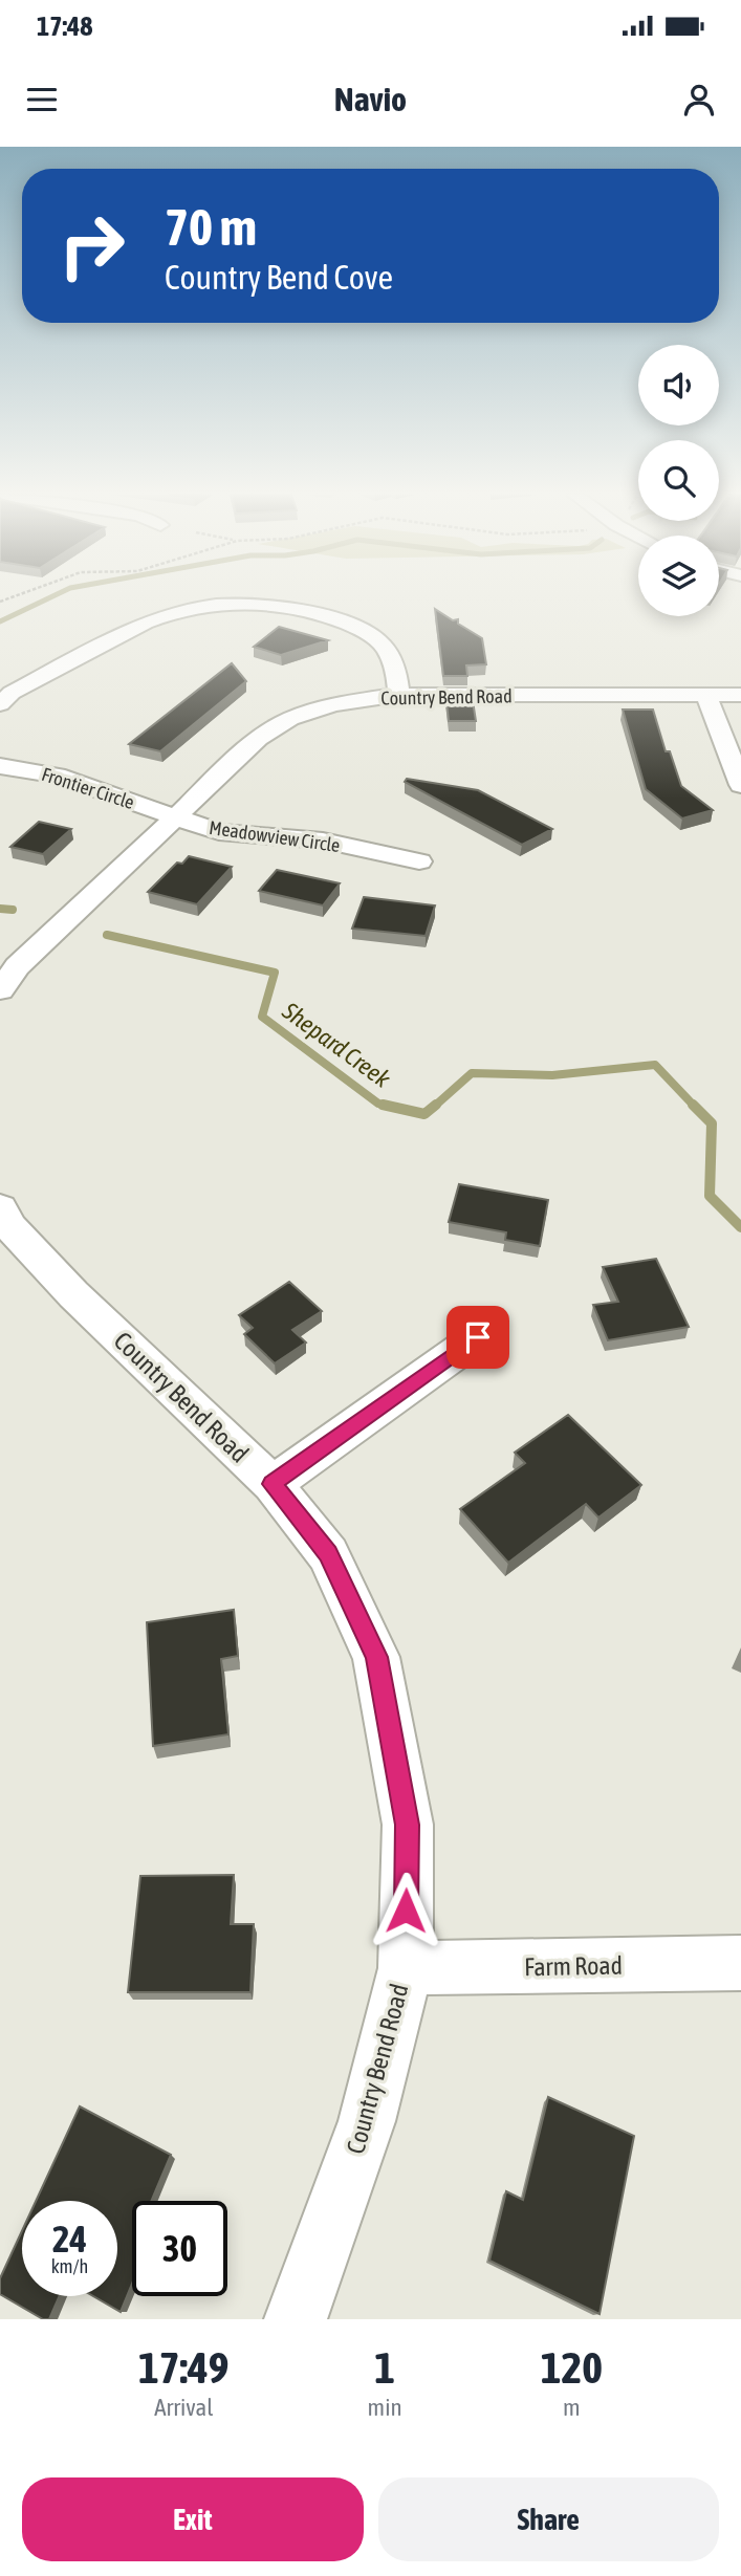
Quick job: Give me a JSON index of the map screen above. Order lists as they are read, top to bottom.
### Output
{
  "streets": {
    "street": [
      "Country Bend Road",
      "Frontier Circle",
      "Meadowview Circle",
      "Farm Road"
    ]
  },
  "crossings": [
    ["Country Bend Road", "Frontier Circle"],
    ["Country Bend Road", "Meadowview Circle"],
    ["Country Bend Road", "Farm Road"],
    ["Frontier Circle", "Meadowview Circle"]
  ],
  "water": ["Shepard Creek"],
  "page": {
    "status": "17:48",
    "header": "Navio",
    "turn": ["70 m", "Country Bend Cove"],
    "speed": "24 km/h",
    "limit": "30",
    "eta": [
      "17:49",
      "Arrival",
      "1",
      "min",
      "120",
      "m"
    ],
    "buttons": ["Exit", "Share"]
  }
}
